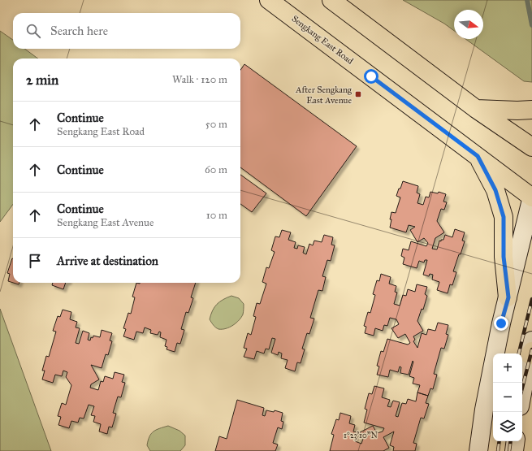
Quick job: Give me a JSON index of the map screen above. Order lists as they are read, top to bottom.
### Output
{
  "streets": {
    "main road": ["Sengkang East Road"]
  },
  "places": {
    "transit": ["After Sengkang East Avenue"]
  },
  "north": "right",
  "page": {
    "search": "Search here",
    "heading": ["2 min", "Walk · 120 m"],
    "list": [
      ["Continue", "Sengkang East Road", "50 m"],
      ["Continue", "60 m"],
      ["Continue", "Sengkang East Avenue", "10 m"],
      "Arrive at destination"
    ],
    "map_buttons": ["+", "−"]
  },
  "coordinates": ["1°23'10\"N"]
}
